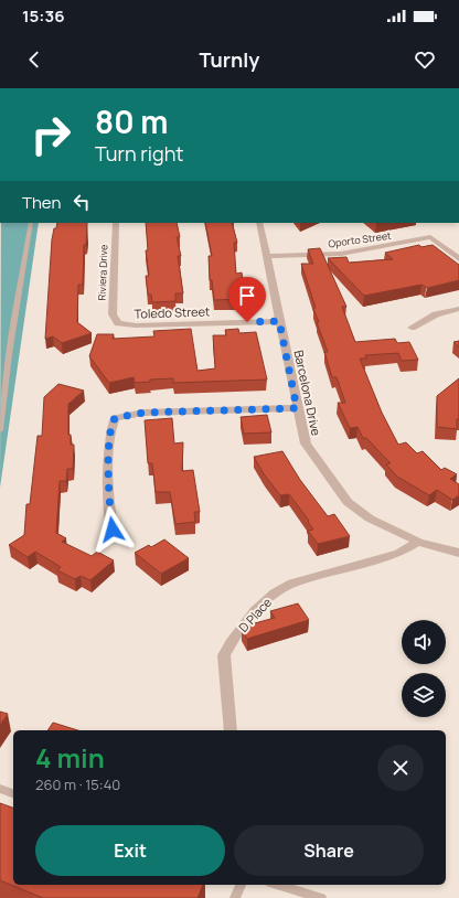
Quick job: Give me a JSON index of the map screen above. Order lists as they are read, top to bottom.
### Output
{
  "streets": {
    "street": [
      "Oporto Street",
      "Riviera Drive",
      "Toledo Street",
      "Barcelona Drive",
      "D Place"
    ]
  },
  "crossings": [
    ["Oporto Street", "Barcelona Drive"],
    ["Riviera Drive", "Toledo Street"],
    ["Toledo Street", "Barcelona Drive"],
    ["Barcelona Drive", "D Place"]
  ],
  "page": {
    "status": "15:36",
    "header": "Turnly",
    "turn": ["80 m", "Turn right"],
    "then": "Then",
    "heading": ["4 min", "260 m · 15:40"],
    "buttons": ["Exit", "Share"]
  }
}
